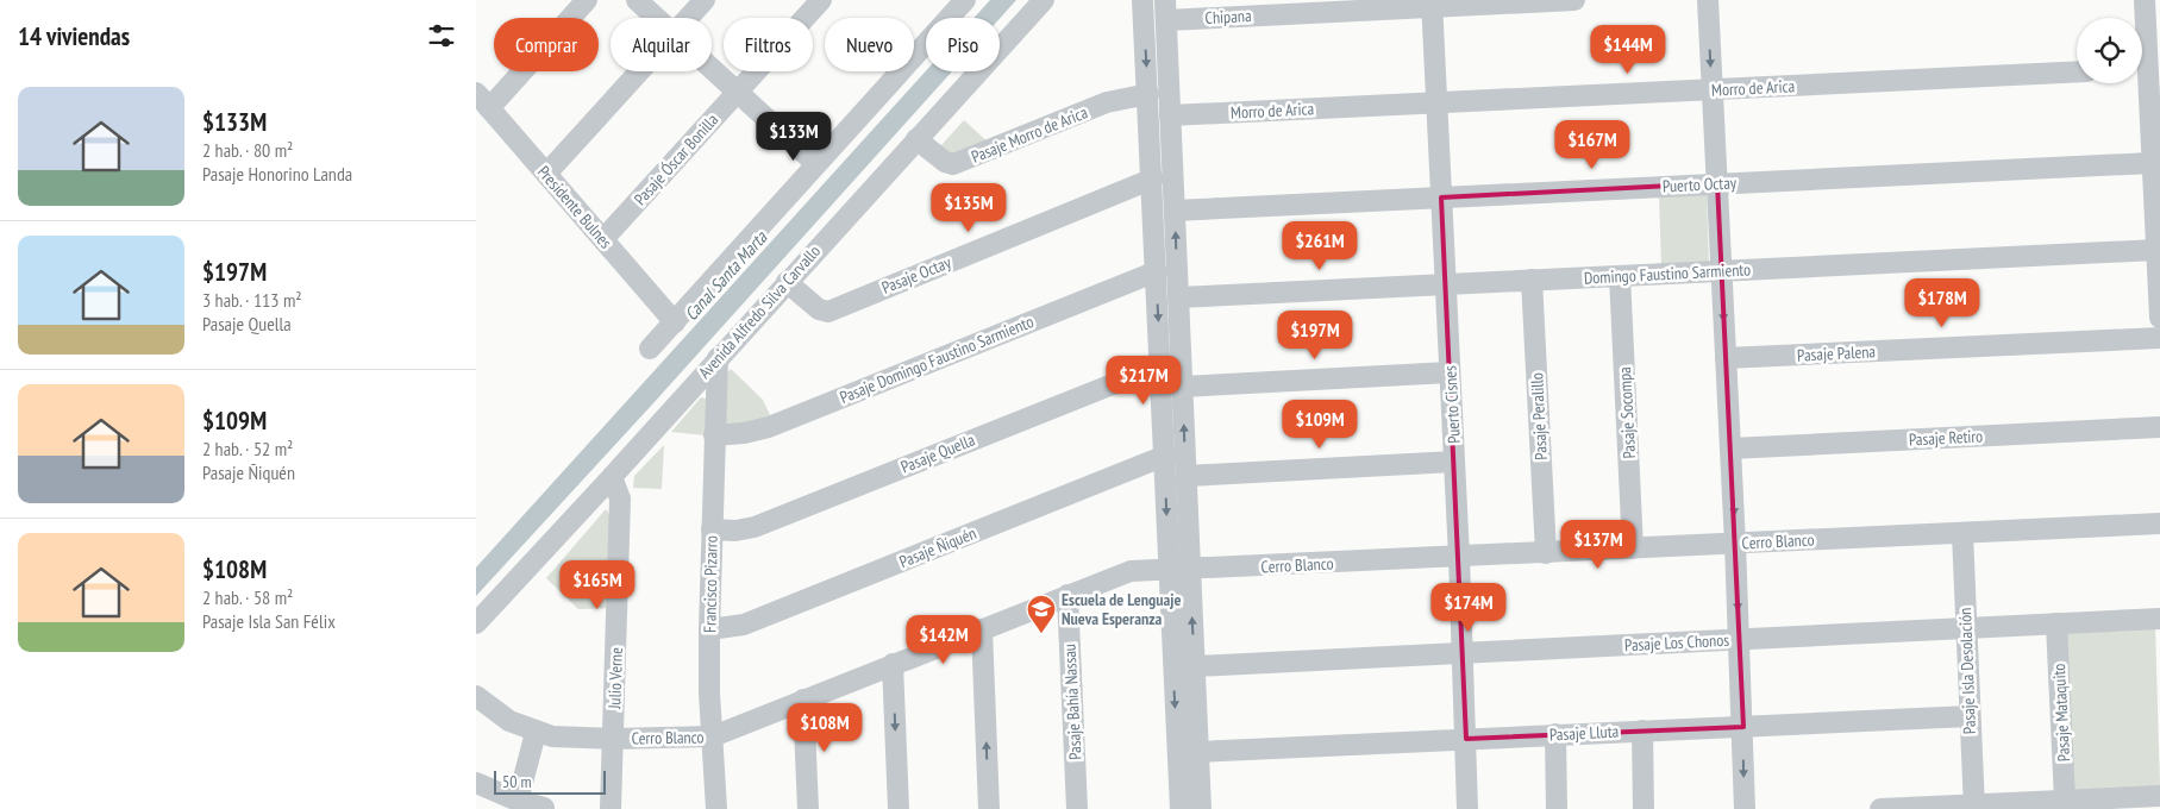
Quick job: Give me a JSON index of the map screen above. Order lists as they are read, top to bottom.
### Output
{
  "streets": {
    "street": [
      "Chipana",
      "Morro de Arica",
      "Pasaje Morro de Arica",
      "Pasaje Óscar Bonilla",
      "Puerto Octay",
      "Presidente Bulnes",
      "Domingo Faustino Sarmiento",
      "Pasaje Octay",
      "Avenida Alfredo Silva Carvallo",
      "Pasaje Palena",
      "Pasaje Domingo Faustino Sarmiento",
      "Puerto Cisnes",
      "Pasaje Socompa",
      "Pasaje Peralillo",
      "Pasaje Retiro",
      "Pasaje Quella",
      "Cerro Blanco",
      "Pasaje Ñiquén",
      "Francisco Pizarro",
      "Pasaje Los Chonos",
      "Pasaje Isla Desolación",
      "Julio Verne",
      "Pasaje Bahía Nassau",
      "Pasaje Mataquito",
      "Pasaje Lluta"
    ]
  },
  "crossings": [
    ["Chipana", "Puerto Cisnes"],
    ["Morro de Arica", "Puerto Cisnes"],
    ["Pasaje Morro de Arica", "Avenida Alfredo Silva Carvallo"],
    ["Pasaje Óscar Bonilla", "Presidente Bulnes"],
    ["Puerto Octay", "Puerto Cisnes"],
    ["Domingo Faustino Sarmiento", "Puerto Cisnes"],
    ["Domingo Faustino Sarmiento", "Pasaje Socompa"],
    ["Domingo Faustino Sarmiento", "Pasaje Peralillo"],
    ["Pasaje Octay", "Avenida Alfredo Silva Carvallo"],
    ["Avenida Alfredo Silva Carvallo", "Francisco Pizarro"],
    ["Avenida Alfredo Silva Carvallo", "Julio Verne"],
    ["Pasaje Domingo Faustino Sarmiento", "Francisco Pizarro"],
    ["Puerto Cisnes", "Cerro Blanco"],
    ["Puerto Cisnes", "Pasaje Los Chonos"],
    ["Puerto Cisnes", "Pasaje Lluta"],
    ["Pasaje Socompa", "Cerro Blanco"],
    ["Pasaje Peralillo", "Cerro Blanco"],
    ["Pasaje Quella", "Francisco Pizarro"],
    ["Cerro Blanco", "Francisco Pizarro"],
    ["Cerro Blanco", "Pasaje Isla Desolación"],
    ["Cerro Blanco", "Julio Verne"],
    ["Cerro Blanco", "Pasaje Bahía Nassau"],
    ["Pasaje Ñiquén", "Francisco Pizarro"],
    ["Pasaje Los Chonos", "Pasaje Isla Desolación"],
    ["Pasaje Los Chonos", "Pasaje Mataquito"],
    ["Pasaje Isla Desolación", "Pasaje Lluta"]
  ],
  "water": ["Canal Santa Marta"],
  "places": {
    "school or university": ["Escuela de Lenguaje Nueva Esperanza"]
  },
  "scale_bar": "50 m",
  "page": {
    "heading": "14 viviendas",
    "chip": [
      "Comprar",
      "Alquilar",
      "Filtros",
      "Nuevo",
      "Piso"
    ],
    "price": [
      "$144M",
      "$133M",
      "$167M",
      "$135M",
      "$261M",
      "$178M",
      "$197M",
      "$217M",
      "$109M",
      "$137M",
      "$165M",
      "$174M",
      "$142M",
      "$108M"
    ],
    "list": [
      {
        "name": "$133M",
        "note": "2 hab. · 80 m² · Pasaje Honorino Landa"
      },
      {
        "name": "$197M",
        "note": "3 hab. · 113 m² · Pasaje Quella"
      },
      {
        "name": "$109M",
        "note": "2 hab. · 52 m² · Pasaje Ñiquén"
      },
      {
        "name": "$108M",
        "note": "2 hab. · 58 m² · Pasaje Isla San Félix"
      }
    ],
    "scale": "50 m"
  }
}
